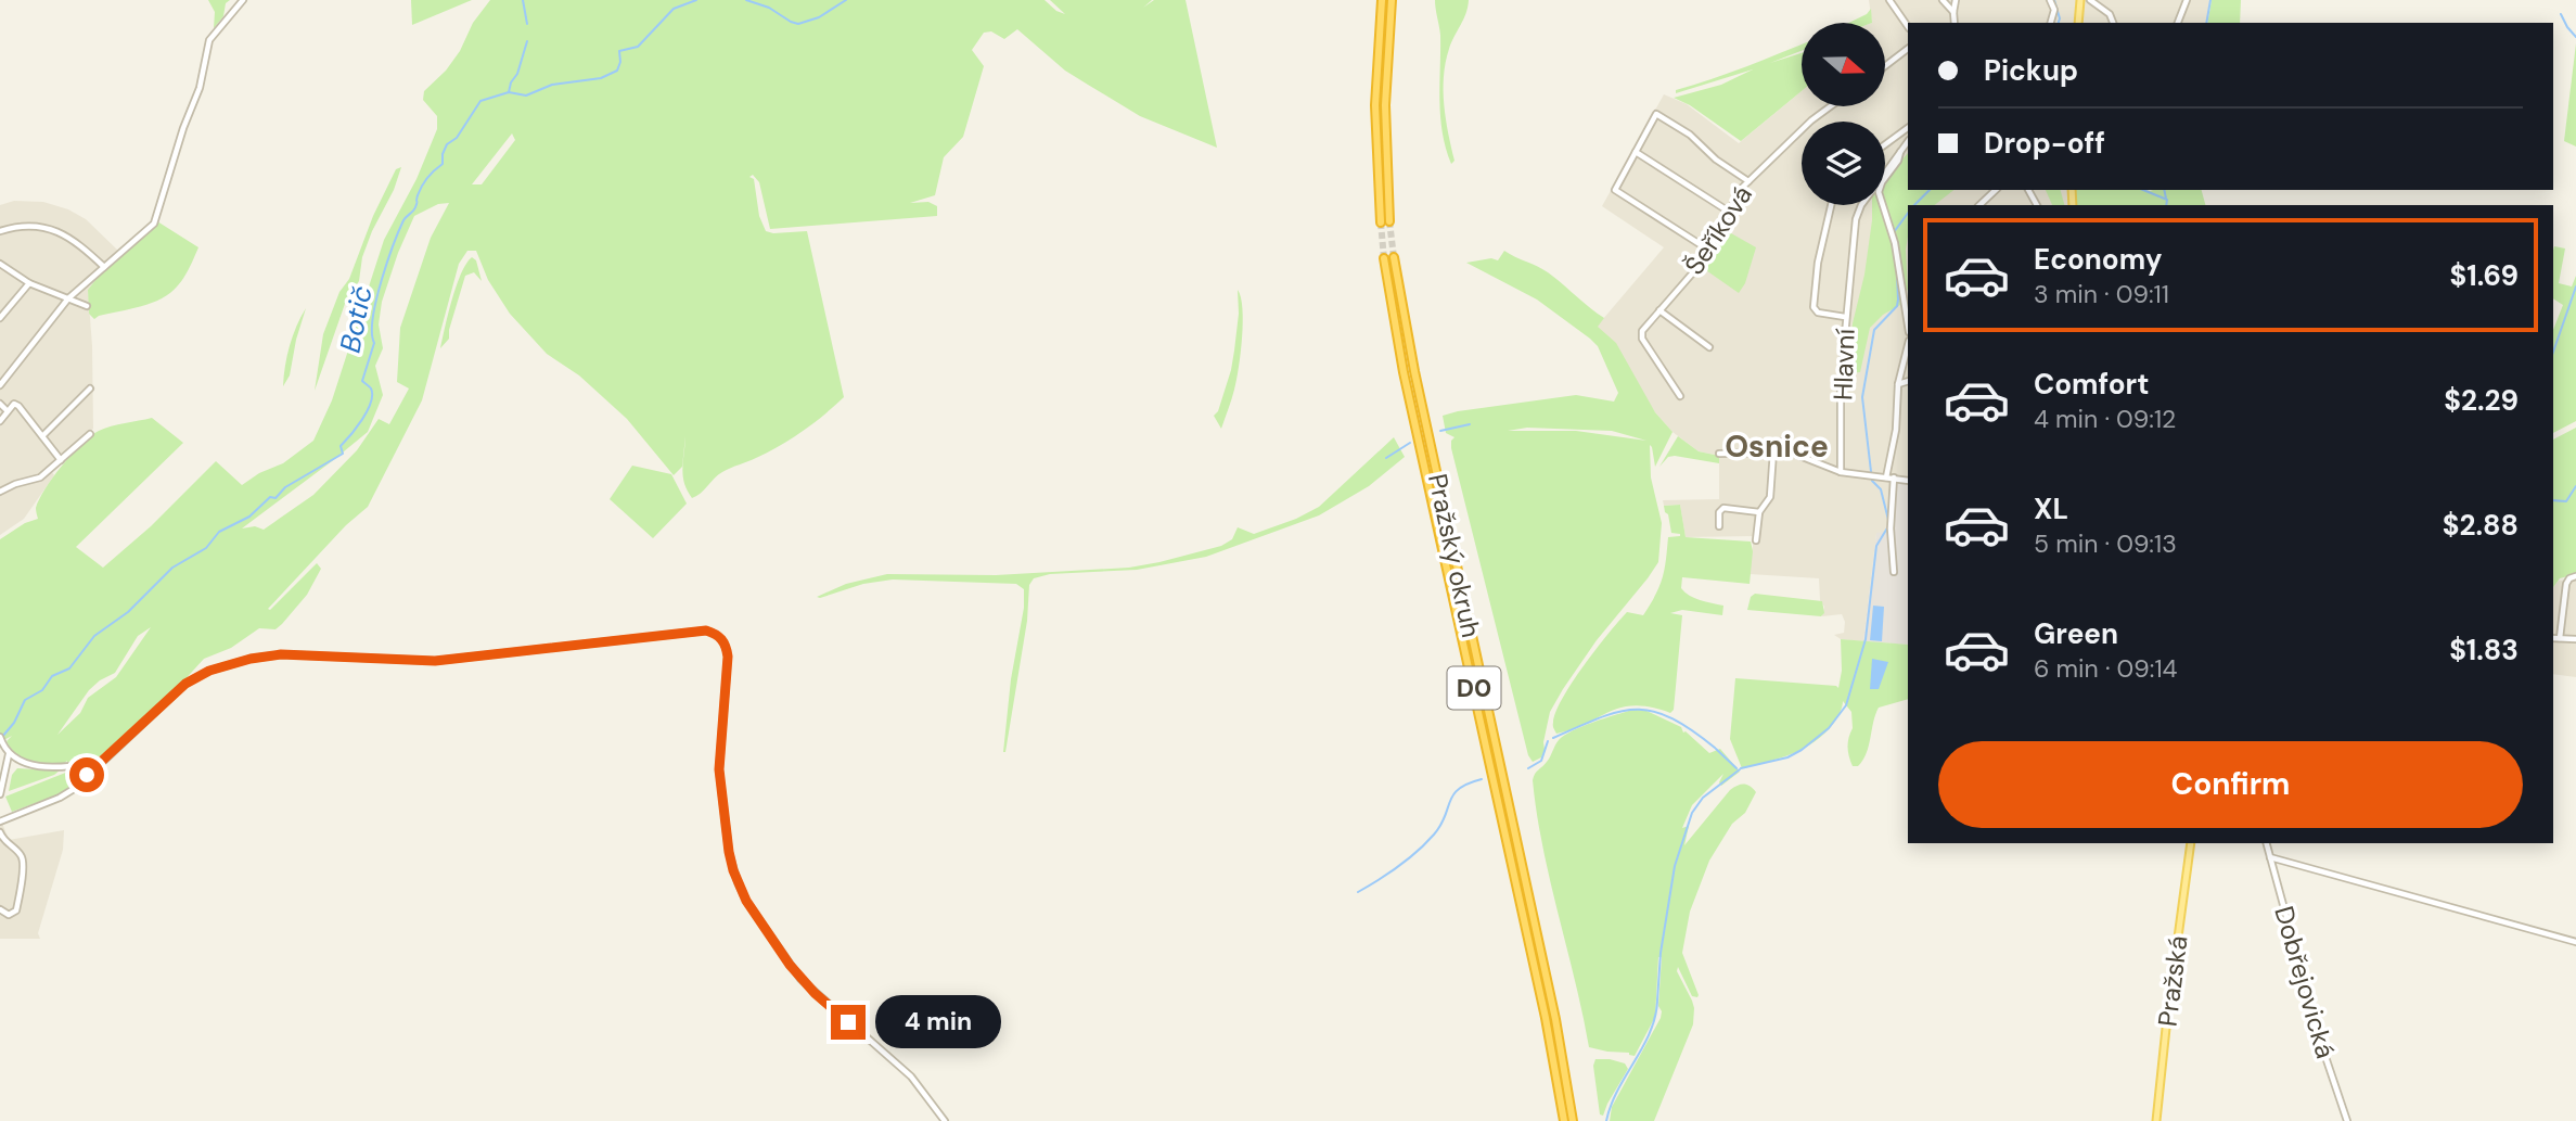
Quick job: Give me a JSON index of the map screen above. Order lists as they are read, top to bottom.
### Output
{
  "streets": {
    "highway": ["Pražský okruh", "D0"],
    "main road": ["Pražská"],
    "street": ["Šeříková", "Hlavní", "Dobřejovická"]
  },
  "districts": ["Osnice"],
  "water": ["Botič"],
  "north": "right",
  "page": {
    "banner": ["Pickup", "Drop-off"],
    "list": [
      {
        "name": "Economy",
        "note": "3 min · 09:11",
        "value": "$1.69"
      },
      {
        "name": "Comfort",
        "note": "4 min · 09:12",
        "value": "$2.29"
      },
      {
        "name": "XL",
        "note": "5 min · 09:13",
        "value": "$2.88"
      },
      {
        "name": "Green",
        "note": "6 min · 09:14",
        "value": "$1.83"
      }
    ],
    "buttons": "Confirm",
    "bubble": "4 min"
  }
}
